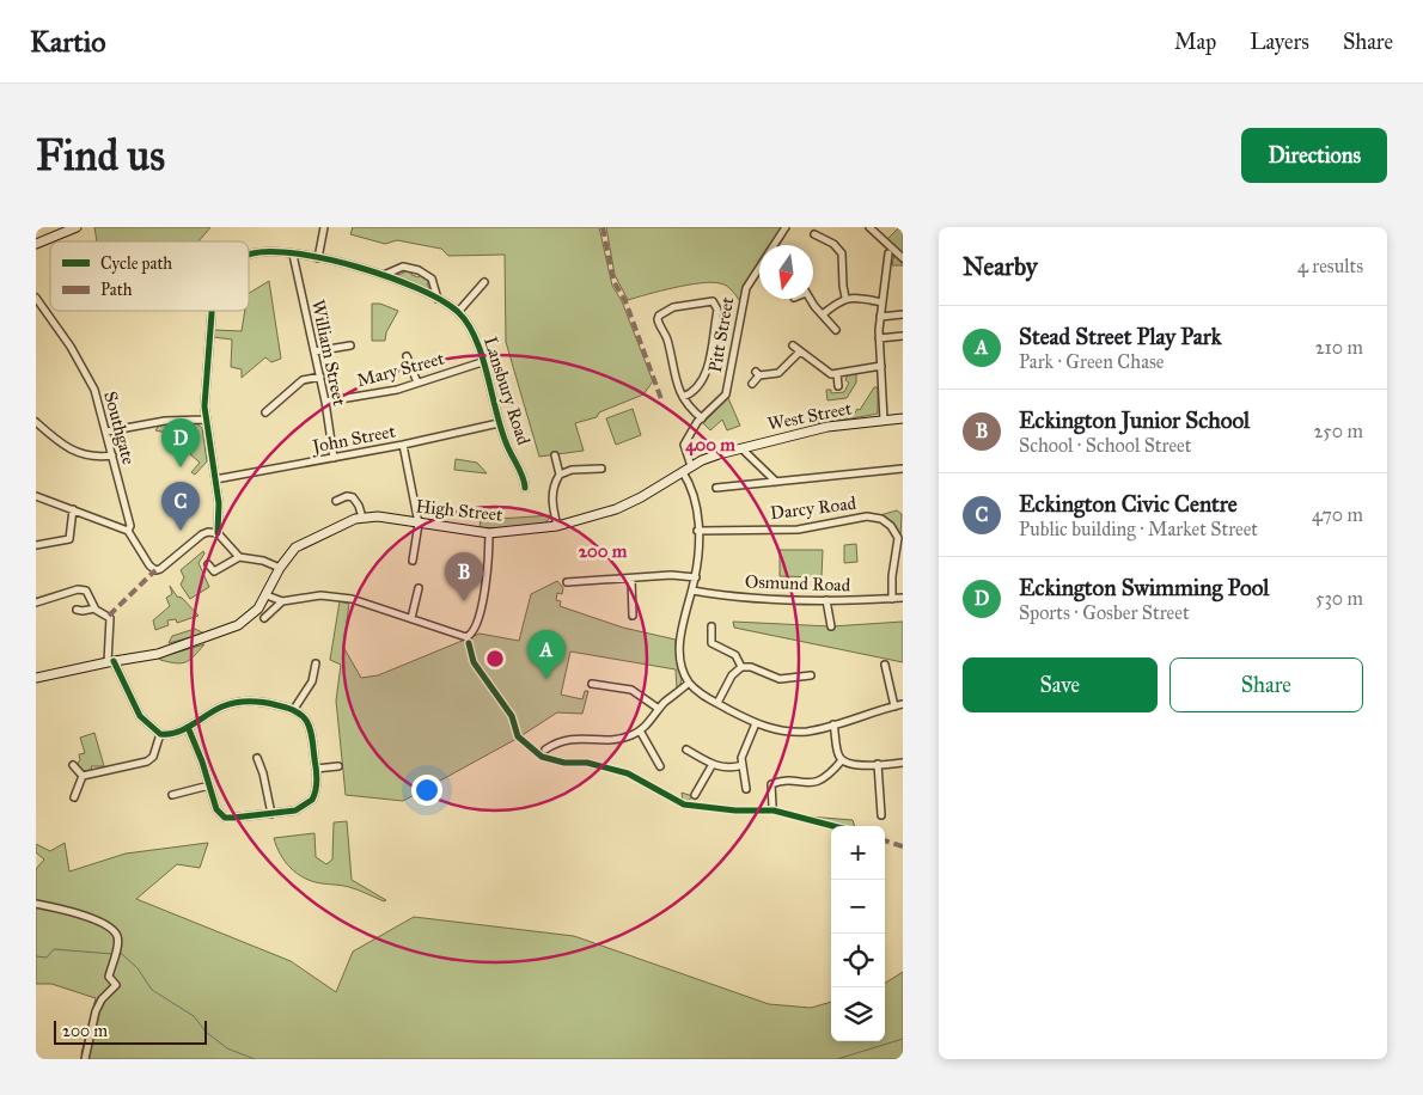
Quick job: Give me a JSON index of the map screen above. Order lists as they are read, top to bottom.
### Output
{
  "streets": {
    "main road": ["West Street", "High Street"],
    "street": [
      "Pitt Street",
      "William Street",
      "Mary Street",
      "Lansbury Road",
      "Southgate",
      "John Street",
      "Darcy Road",
      "Osmund Road"
    ]
  },
  "crossings": [
    ["Pitt Street", "West Street"],
    ["Pitt Street", "High Street"],
    ["William Street", "Mary Street"],
    ["William Street", "Lansbury Road"],
    ["William Street", "John Street"],
    ["Mary Street", "Lansbury Road"],
    ["Lansbury Road", "Southgate"],
    ["Lansbury Road", "John Street"],
    ["West Street", "High Street"],
    ["Darcy Road", "Osmund Road"]
  ],
  "legend": ["Cycle path", "Path"],
  "scale_bar": "200 m",
  "north": "bottom",
  "page": {
    "header": "Kartio",
    "nav": ["Map", "Layers", "Share"],
    "buttons": [
      "Directions",
      ["Save", "Share"]
    ],
    "title": "Find us",
    "heading": ["Nearby", "4 results"],
    "list": [
      {
        "mark": "A",
        "name": "Stead Street Play Park",
        "note": "Park · Green Chase",
        "value": "210 m"
      },
      {
        "mark": "B",
        "name": "Eckington Junior School",
        "note": "School · School Street",
        "value": "250 m"
      },
      {
        "mark": "C",
        "name": "Eckington Civic Centre",
        "note": "Public building · Market Street",
        "value": "470 m"
      },
      {
        "mark": "D",
        "name": "Eckington Swimming Pool",
        "note": "Sports · Gosber Street",
        "value": "530 m"
      }
    ],
    "pins": [
      "D",
      "C",
      "B",
      "A"
    ],
    "map_buttons": ["+", "−"],
    "scale": "200 m"
  },
  "rings": ["400 m", "200 m"]
}
